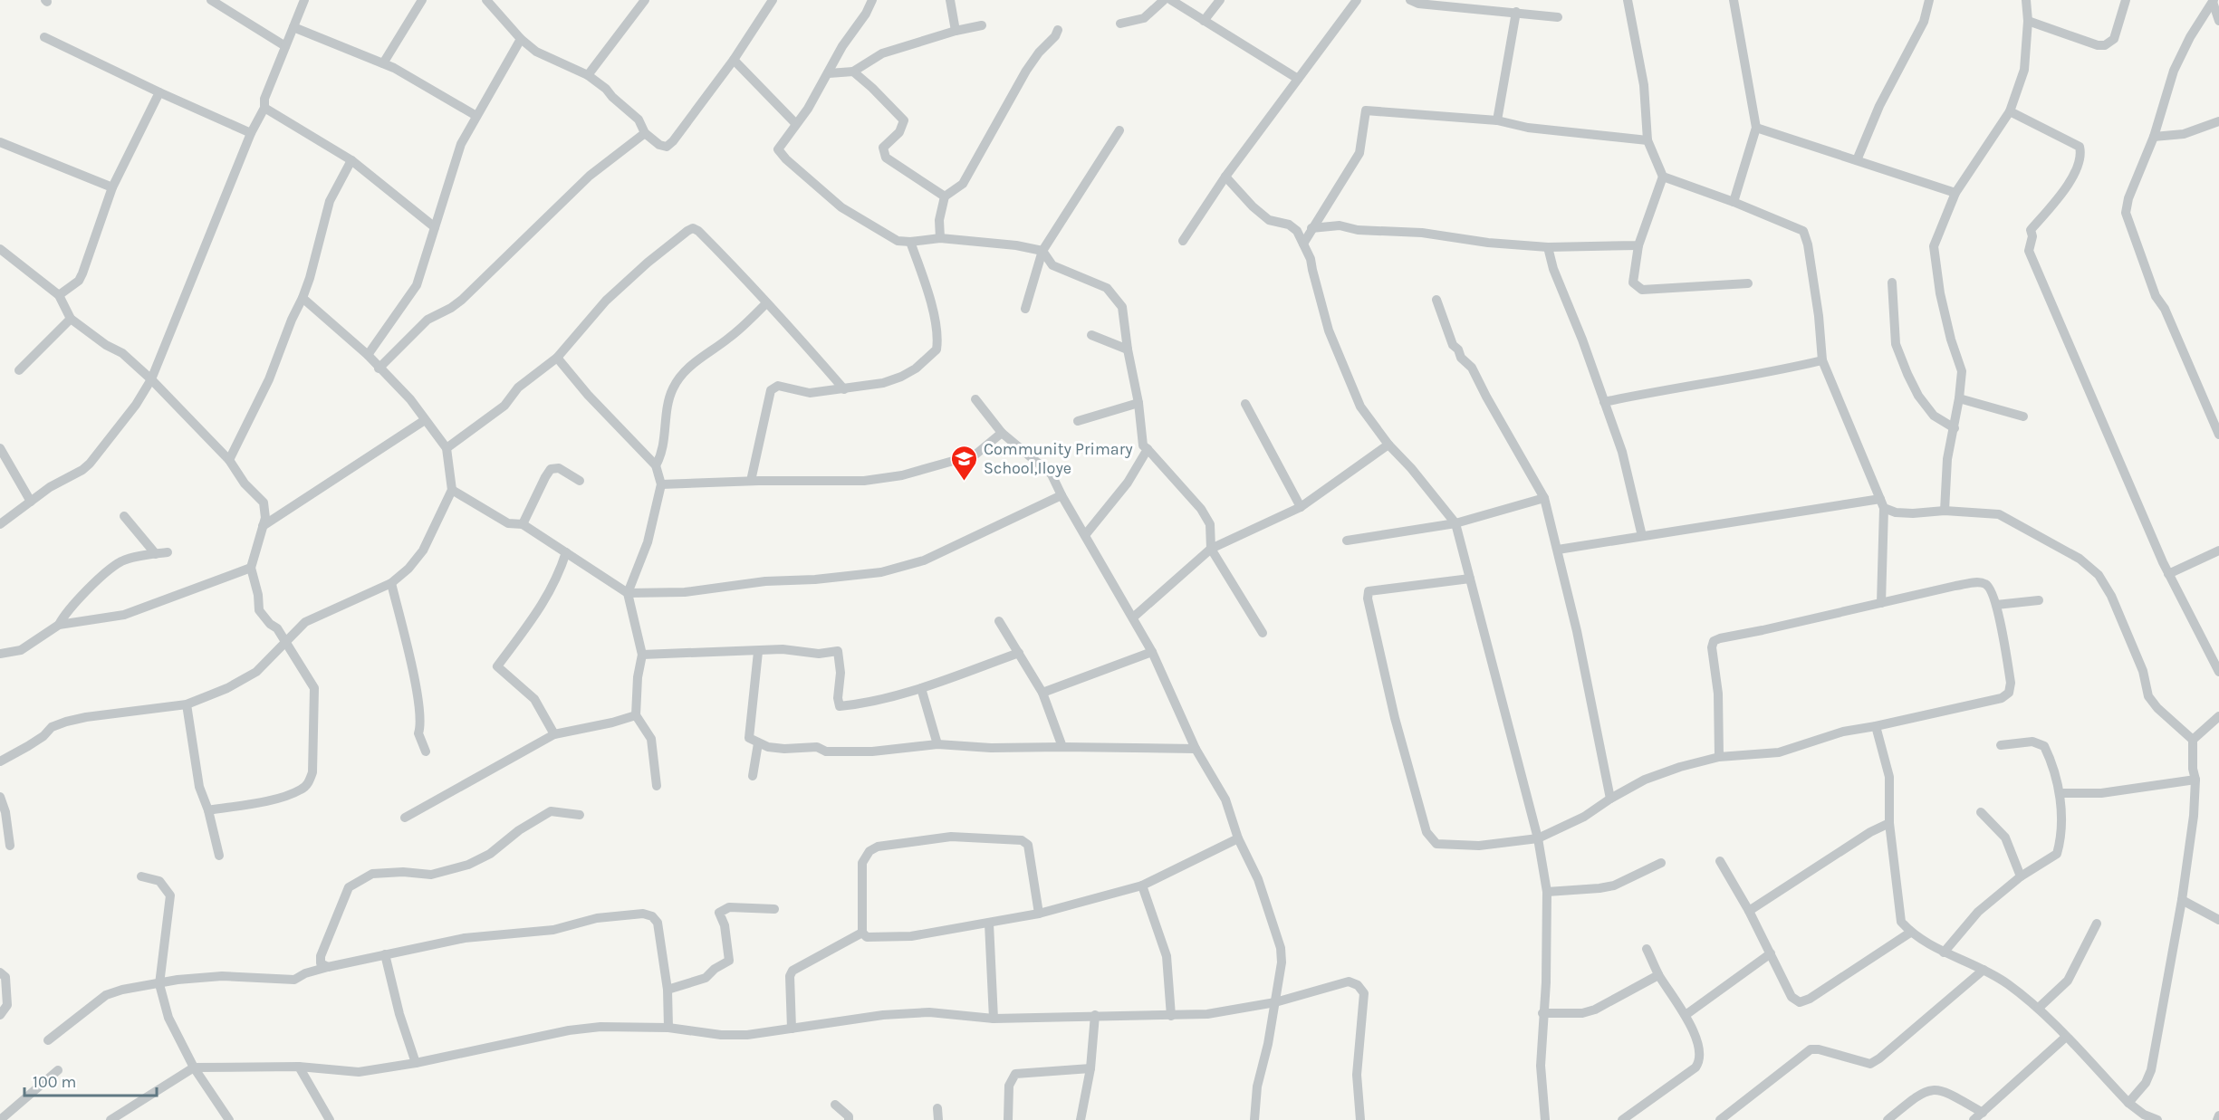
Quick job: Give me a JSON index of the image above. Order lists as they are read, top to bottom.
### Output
{
  "places": {
    "school or university": ["Community Primary School,Iloye"]
  },
  "scale_bar": "100 m"
}
